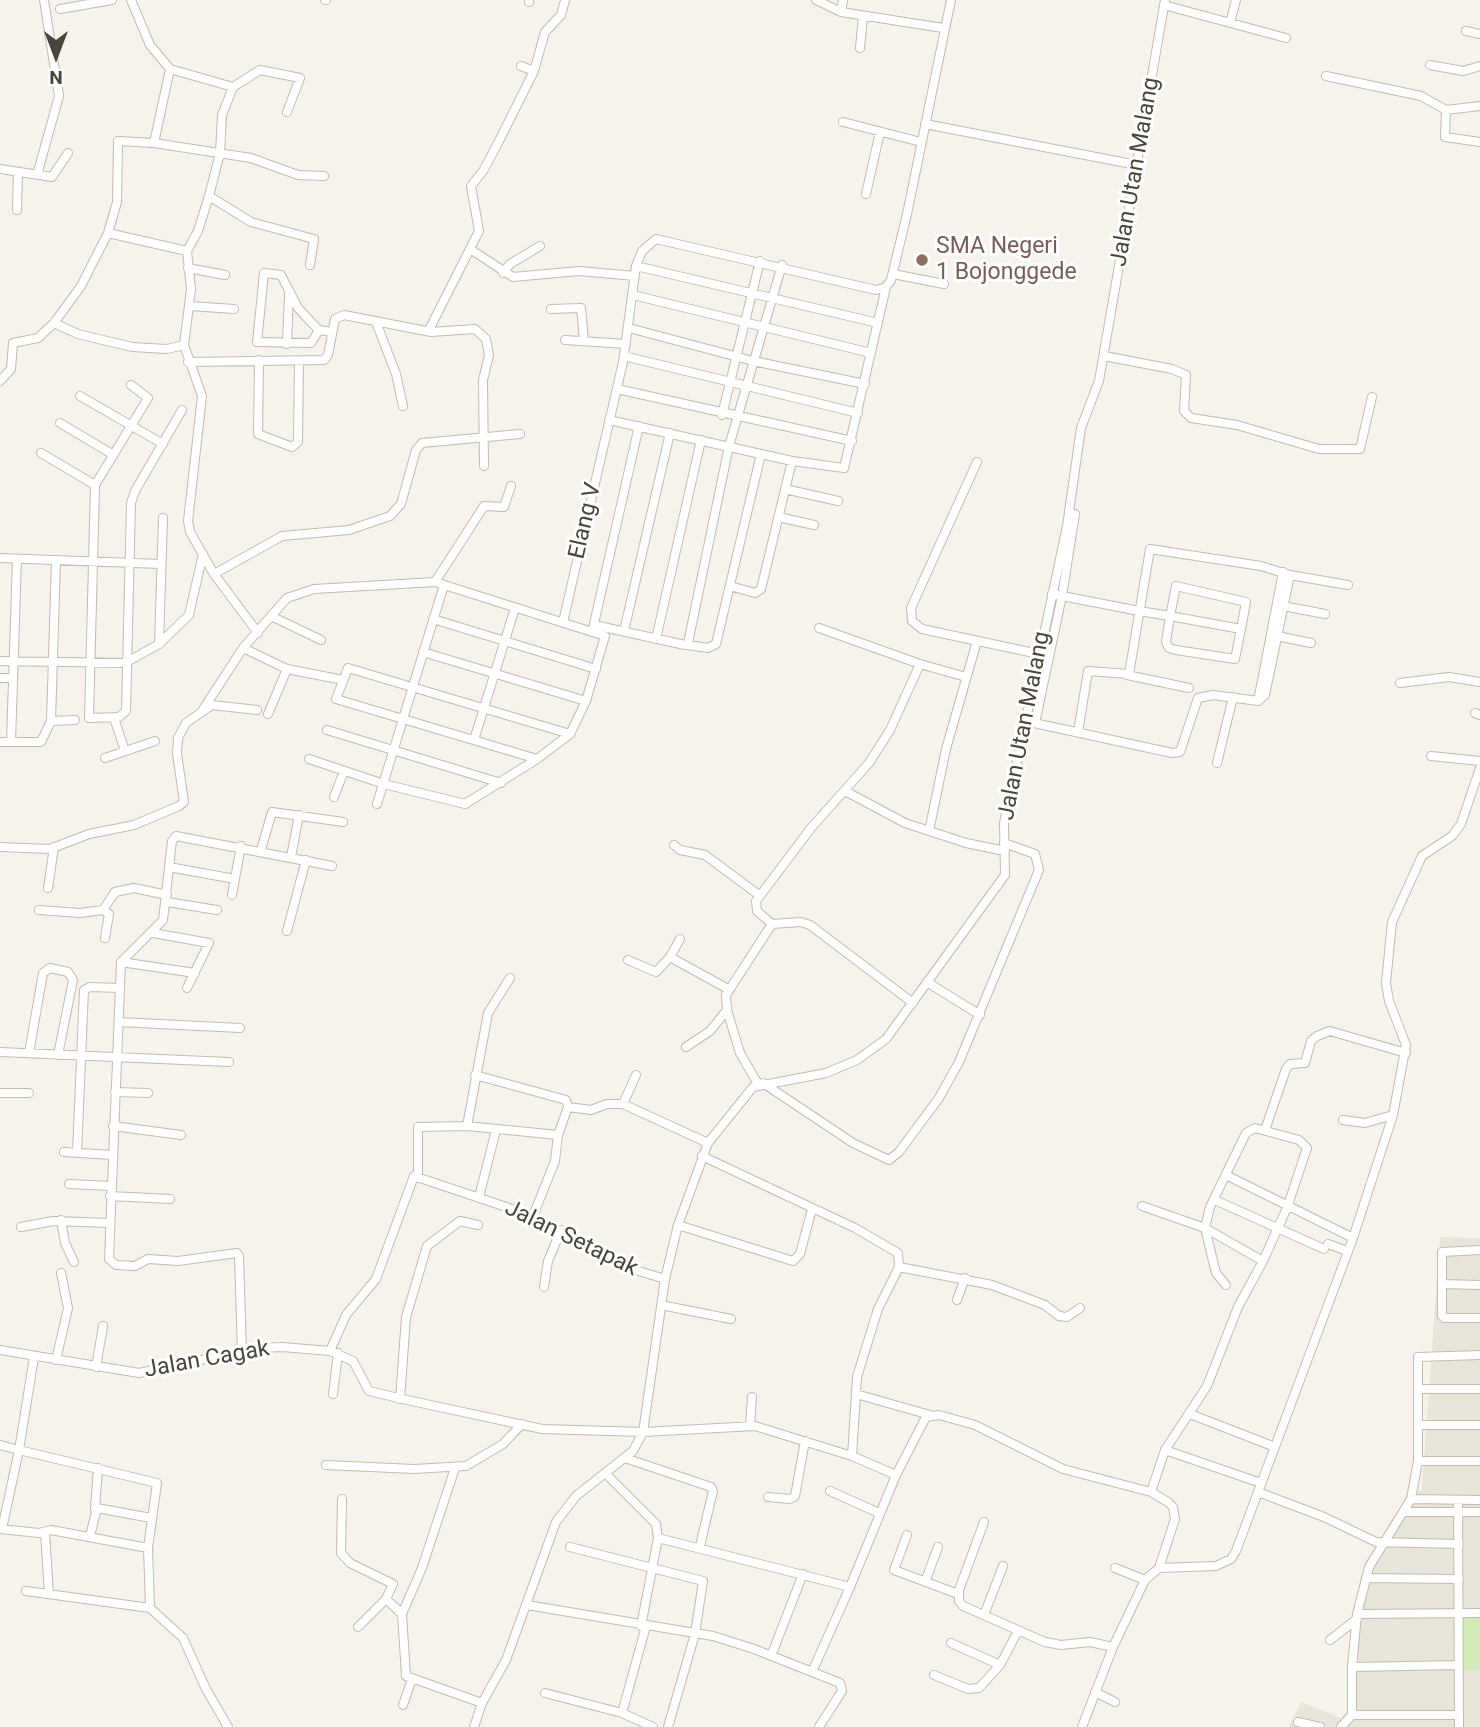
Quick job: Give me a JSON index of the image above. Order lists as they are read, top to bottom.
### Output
{
  "streets": {
    "street": [
      "Jalan Utan Malang",
      "Elang V",
      "Jalan Setapak",
      "Jalan Cagak"
    ]
  },
  "places": ["SMA Negeri 1 Bojonggede"],
  "north": "bottom"
}
